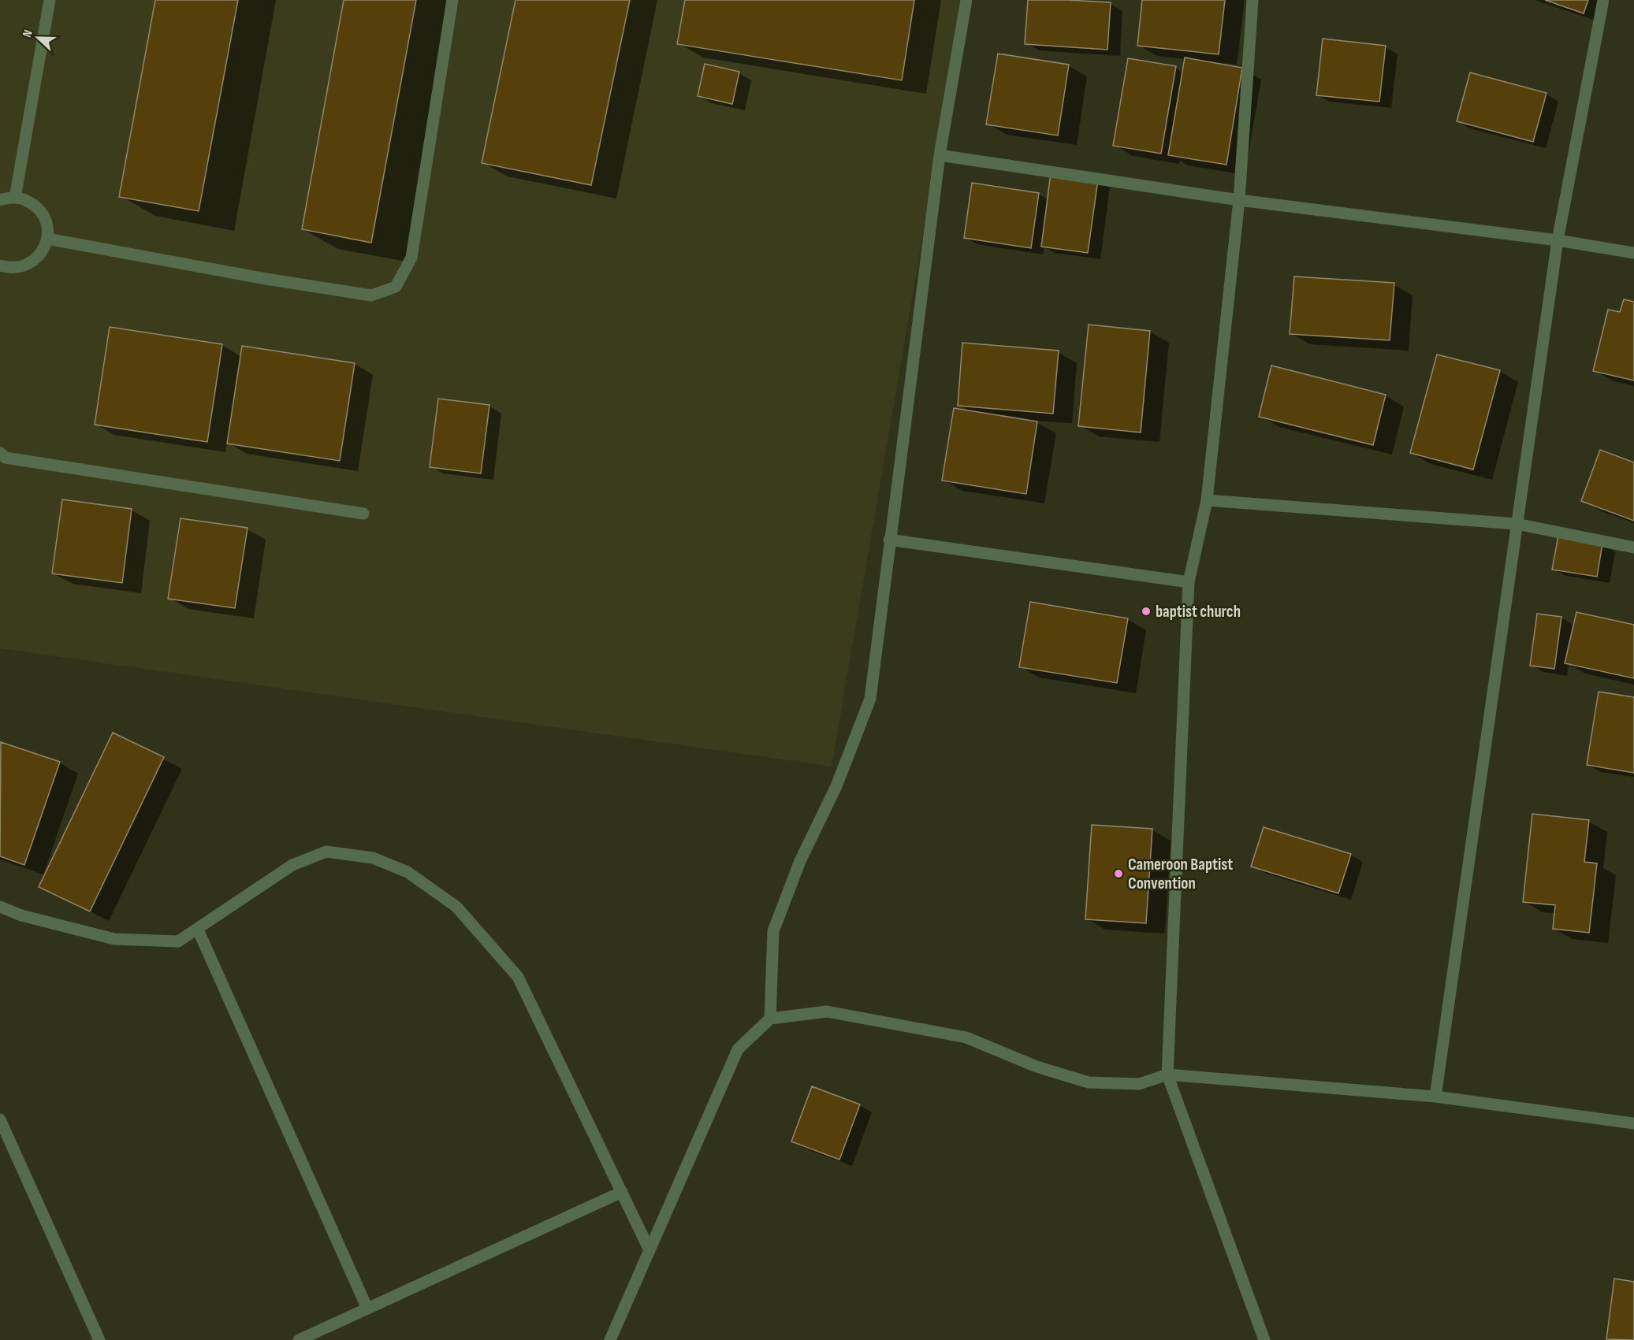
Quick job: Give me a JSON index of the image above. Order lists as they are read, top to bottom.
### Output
{
  "places": ["baptist church", "Cameroon Baptist Convention"],
  "north": "left"
}
